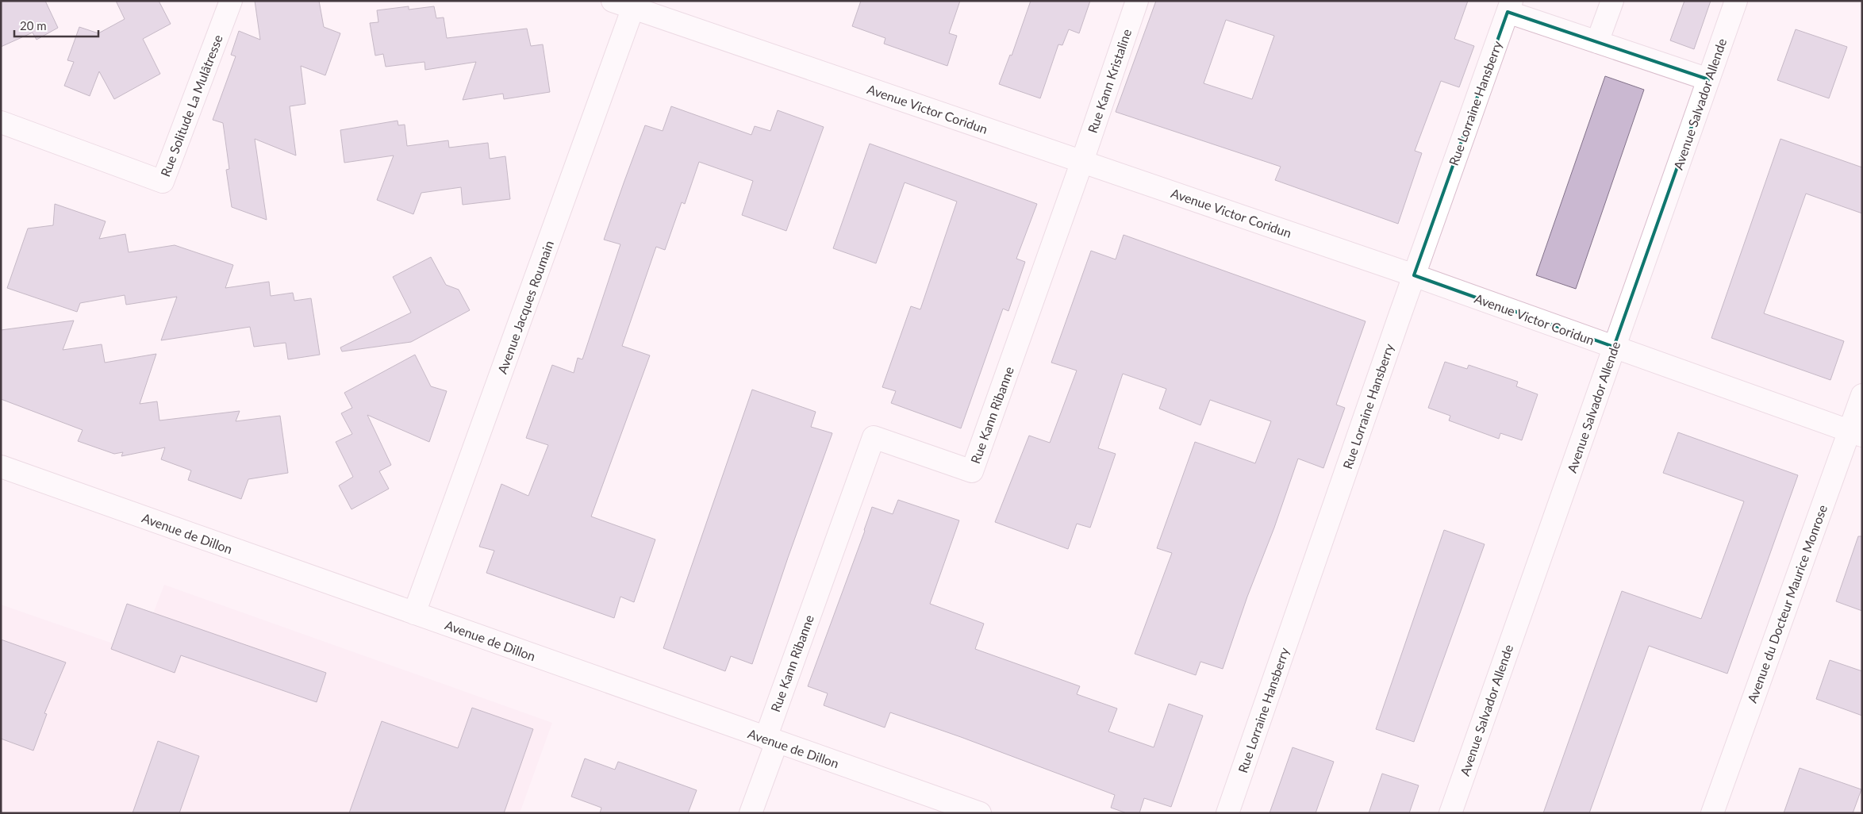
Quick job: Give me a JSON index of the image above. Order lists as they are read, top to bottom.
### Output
{
  "streets": {
    "street": [
      "Rue Kann Kristaline",
      "Rue Lorraine Hansberry",
      "Avenue Salvador Allende",
      "Rue Solitude La Mulâtresse",
      "Avenue Victor Coridun",
      "Avenue Jacques Roumain",
      "Rue Kann Ribanne",
      "Avenue de Dillon",
      "Avenue du Docteur Maurice Monrose"
    ]
  },
  "crossings": [
    ["Rue Kann Kristaline", "Avenue Victor Coridun"],
    ["Rue Kann Kristaline", "Rue Kann Ribanne"],
    ["Rue Lorraine Hansberry", "Avenue Victor Coridun"],
    ["Avenue Salvador Allende", "Avenue Victor Coridun"],
    ["Avenue Victor Coridun", "Avenue Jacques Roumain"],
    ["Avenue Victor Coridun", "Rue Kann Ribanne"],
    ["Avenue Victor Coridun", "Avenue du Docteur Maurice Monrose"],
    ["Avenue Jacques Roumain", "Avenue de Dillon"],
    ["Rue Kann Ribanne", "Avenue de Dillon"]
  ],
  "scale_bar": "20 m"
}
